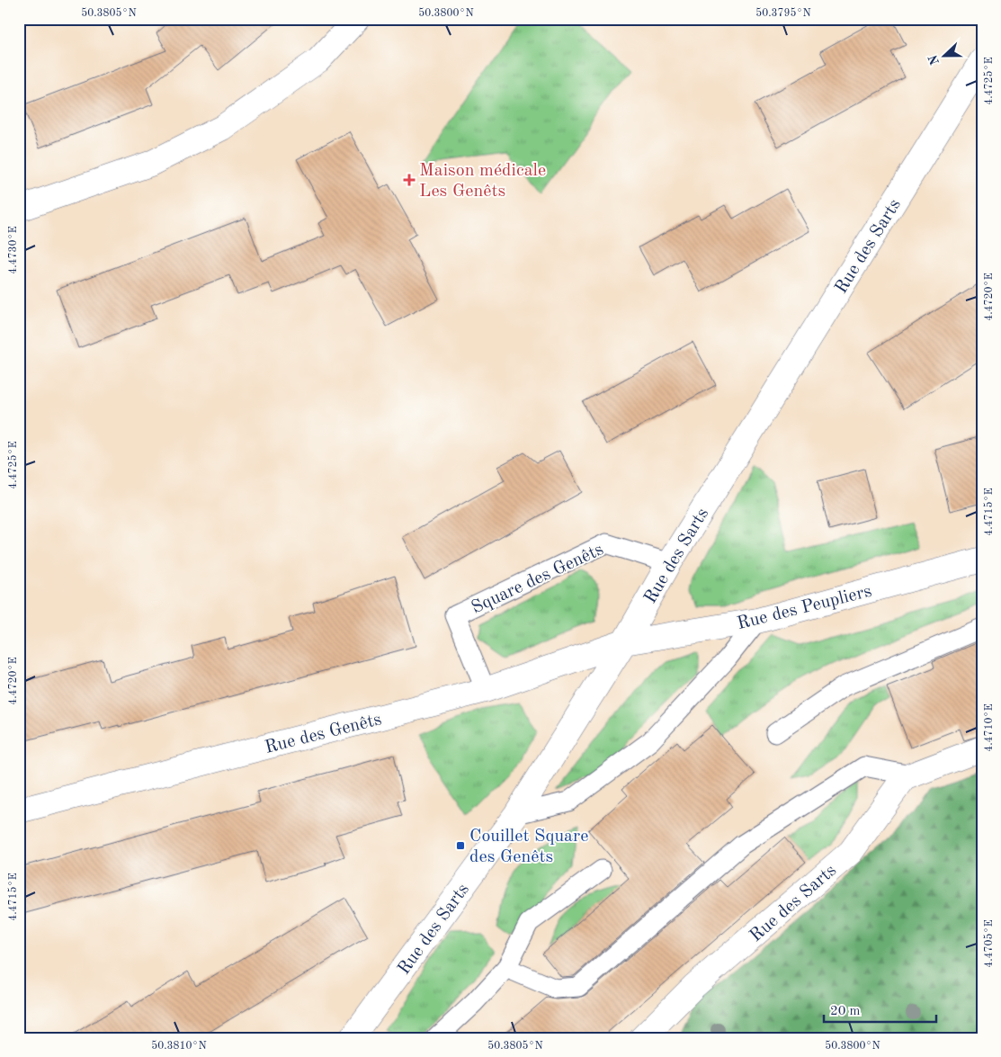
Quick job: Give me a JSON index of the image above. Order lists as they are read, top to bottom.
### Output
{
  "streets": {
    "street": ["Rue des Sarts", "Rue des Peupliers", "Rue des Genêts"],
    "lane": ["Square des Genêts"]
  },
  "crossings": [
    ["Rue des Sarts", "Square des Genêts"],
    ["Rue des Sarts", "Rue des Peupliers"],
    ["Rue des Sarts", "Rue des Genêts"],
    ["Square des Genêts", "Rue des Genêts"],
    ["Rue des Peupliers", "Rue des Genêts"]
  ],
  "places": {
    "health": ["Maison médicale Les Genêts"],
    "transit": ["Couillet Square des Genêts"]
  },
  "scale_bar": "20 m",
  "north": "left",
  "coordinates": [
    "50.3805°N",
    "50.3800°N",
    "50.3795°N",
    "4.4725°E",
    "4.4730°E",
    "4.4720°E",
    "4.4715°E",
    "4.4710°E",
    "4.4705°E",
    "50.3810°N"
  ]
}
